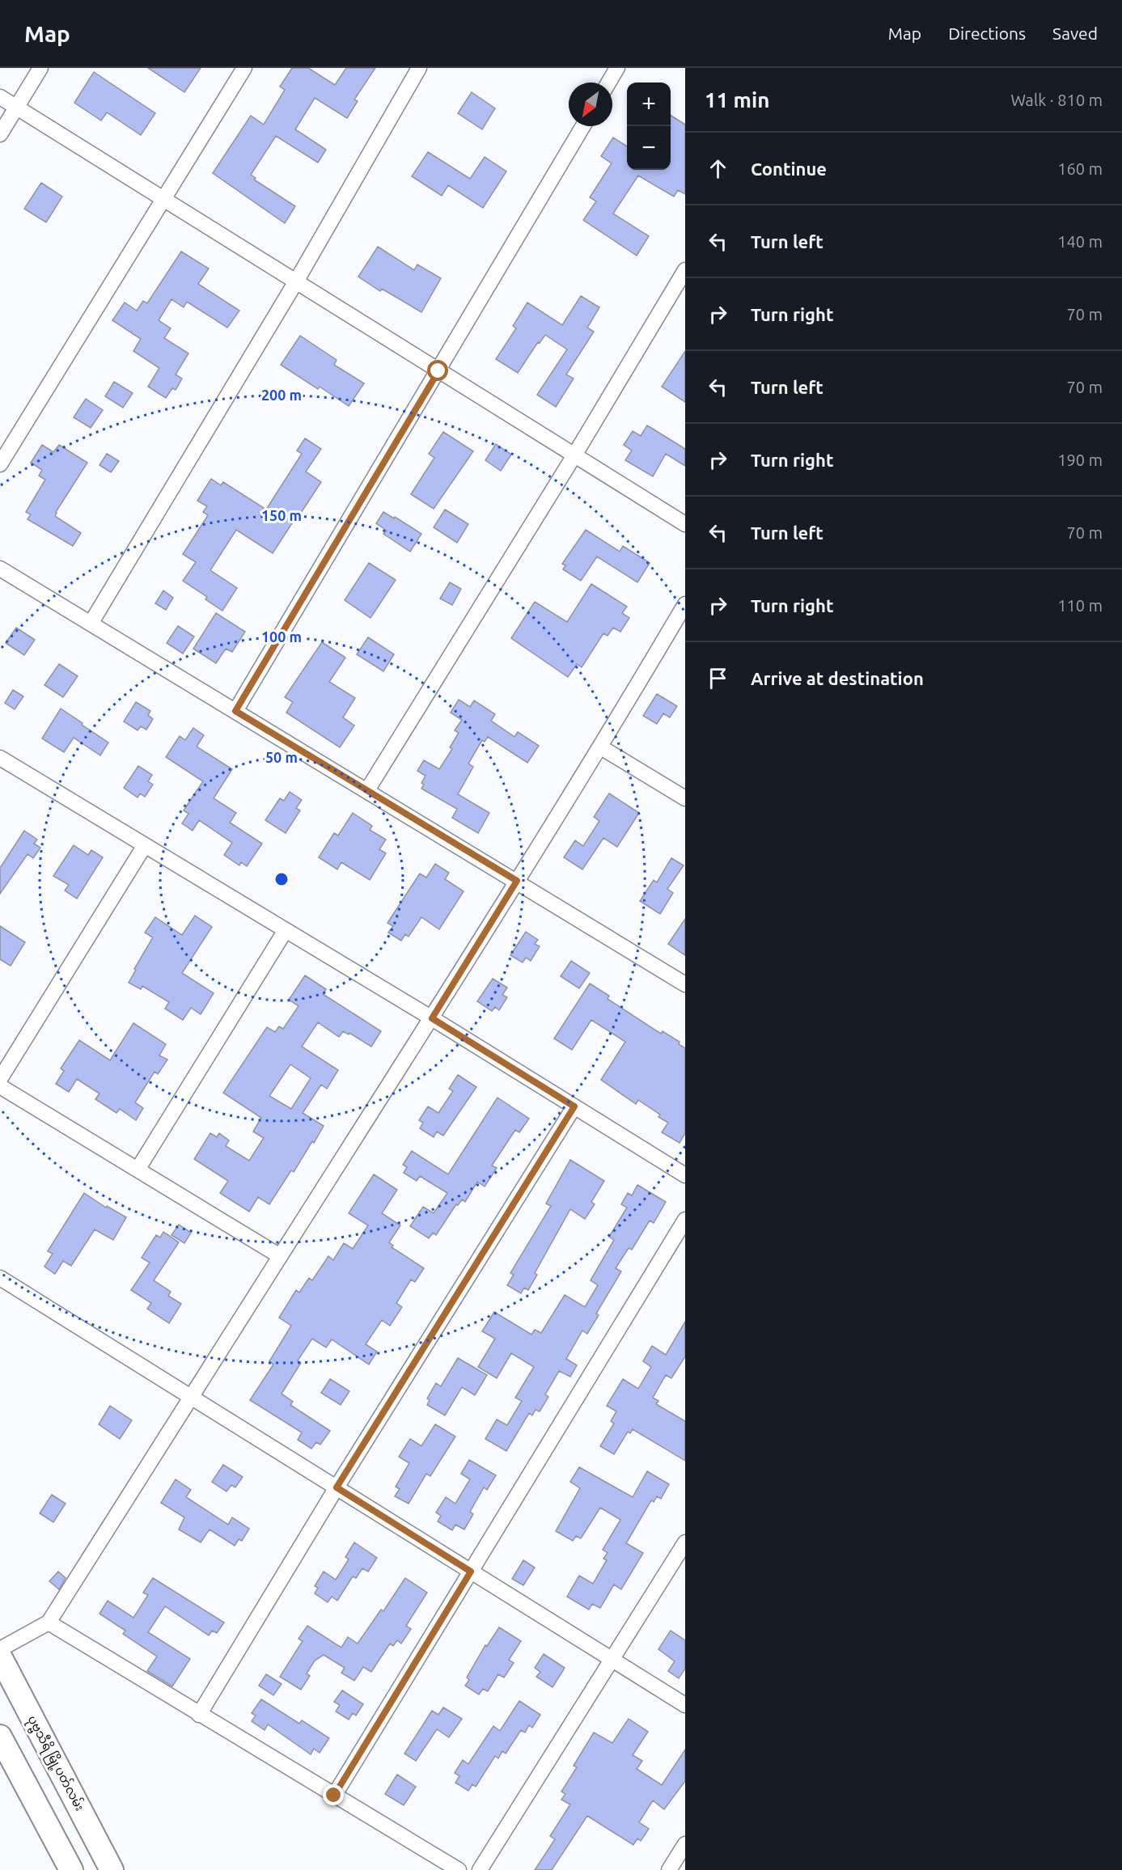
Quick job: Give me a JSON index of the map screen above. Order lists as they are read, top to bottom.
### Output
{
  "streets": {
    "main road": ["ပုဗ္ဗသီရိ မြို့ပတ်လမ်း"]
  },
  "north": "bottom left",
  "page": {
    "header": "Map",
    "nav": ["Map", "Directions", "Saved"],
    "heading": ["11 min", "Walk · 810 m"],
    "map_buttons": ["+", "−"],
    "list": [
      ["Continue", "160 m"],
      ["Turn left", "140 m"],
      ["Turn right", "70 m"],
      ["Turn left", "70 m"],
      ["Turn right", "190 m"],
      ["Turn left", "70 m"],
      ["Turn right", "110 m"],
      "Arrive at destination"
    ]
  },
  "rings": [
    "200 m",
    "150 m",
    "100 m",
    "50 m"
  ]
}
